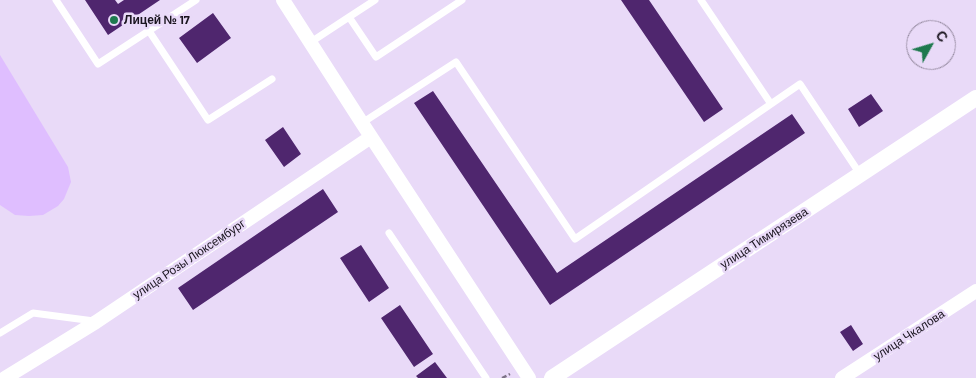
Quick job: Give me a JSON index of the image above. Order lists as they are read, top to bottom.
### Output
{
  "streets": {
    "street": ["улица Тимирязева", "улица Розы Люксембург", "улица Чкалова"]
  },
  "places": ["Лицей № 17"],
  "north": "top right"
}
